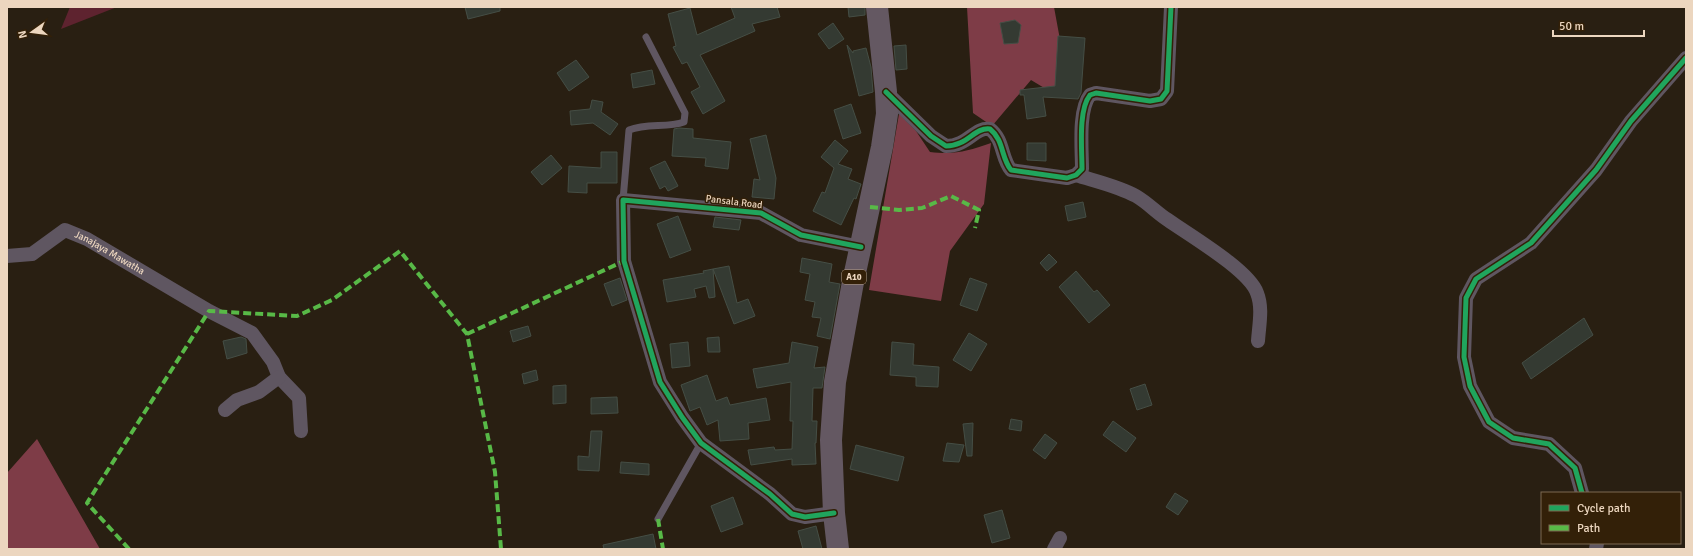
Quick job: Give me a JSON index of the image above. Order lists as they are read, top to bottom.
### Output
{
  "streets": {
    "highway": ["A10"],
    "street": ["Pansala Road", "Janajaya Mawatha"]
  },
  "crossings": [
    ["Pansala Road", "A10"]
  ],
  "legend": ["Cycle path", "Path"],
  "scale_bar": "50 m",
  "north": "left"
}
